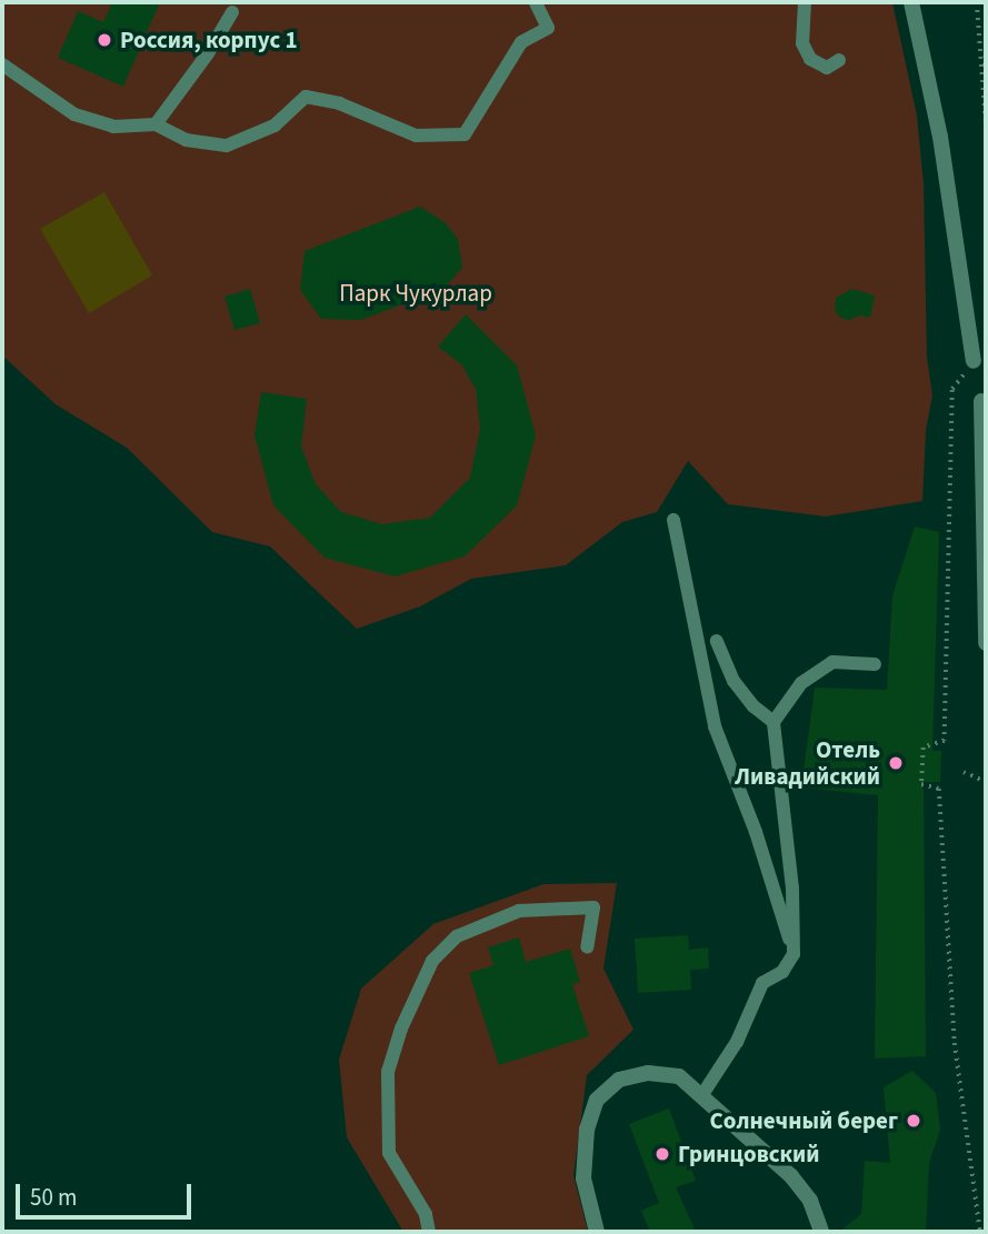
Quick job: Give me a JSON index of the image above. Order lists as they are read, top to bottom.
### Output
{
  "parks": ["Парк Чукурлар"],
  "places": [
    "Россия, корпус 1",
    "Отель Ливадийский",
    "Солнечный берег",
    "Гринцовский"
  ],
  "scale_bar": "50 m"
}
